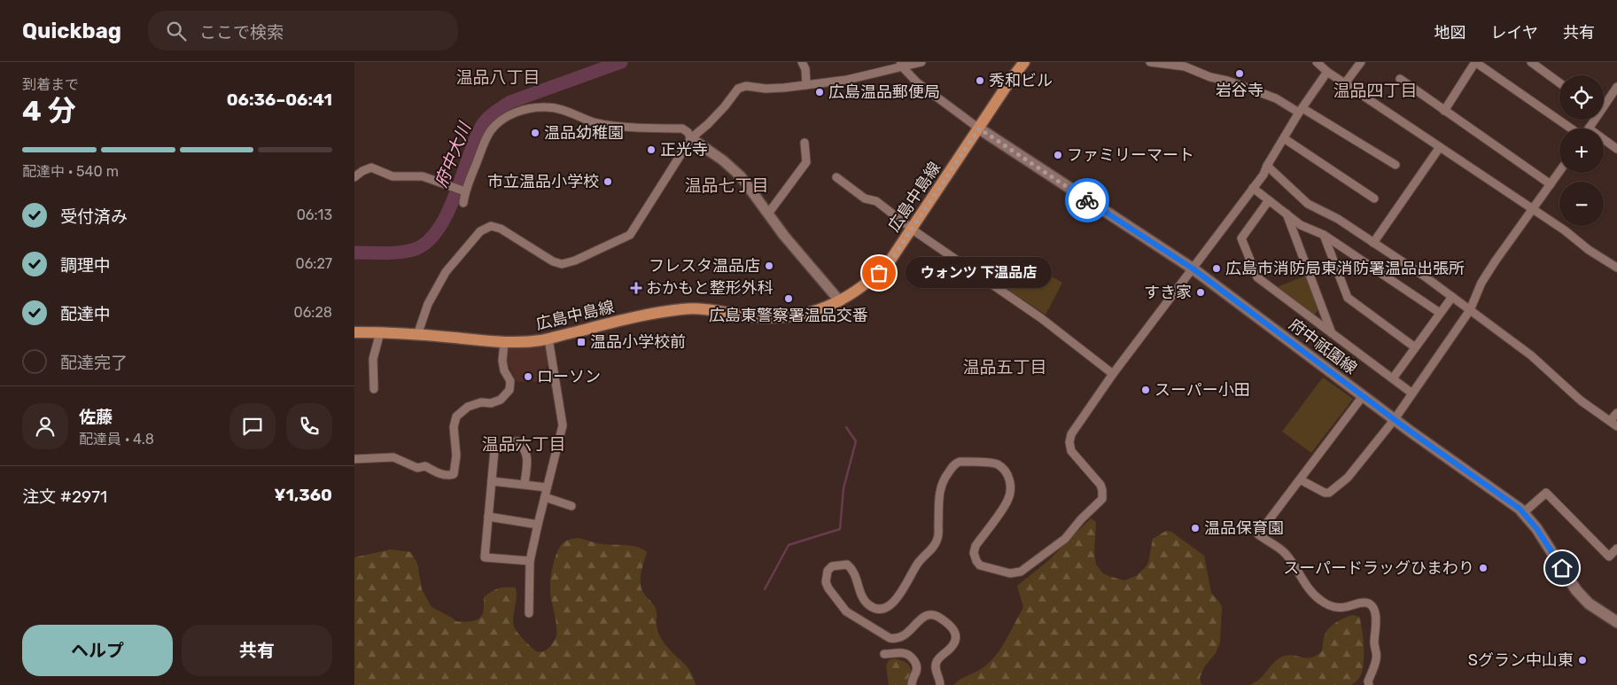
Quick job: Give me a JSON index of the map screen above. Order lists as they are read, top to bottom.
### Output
{
  "streets": {
    "main road": ["広島中島線", "府中祇園線"]
  },
  "crossings": [
    ["広島中島線", "府中祇園線"]
  ],
  "districts": [
    "温品八丁目",
    "温品四丁目",
    "温品七丁目",
    "温品五丁目",
    "温品六丁目"
  ],
  "water": ["府中大川"],
  "places": {
    "other": [
      "岩谷寺",
      "秀和ビル",
      "広島温品郵便局",
      "温品幼稚園",
      "正光寺",
      "ファミリーマート",
      "市立温品小学校",
      "フレスタ温品店",
      "広島市消防局東消防署温品出張所",
      "ウォンツ 下温品店",
      "すき家",
      "広島東警察署温品交番",
      "ローソン",
      "スーパー小田",
      "温品保育園",
      "スーパードラッグひまわり",
      "Sグラン中山東"
    ],
    "health": ["おかもと整形外科"],
    "transit": ["温品小学校前"]
  },
  "page": {
    "header": "Quickbag",
    "search": "ここで検索",
    "nav": ["地図", "レイヤ", "共有"],
    "heading": ["4 分", "到着まで", "06:36–06:41"],
    "panel": [
      "佐藤",
      "配達員 · 4.8",
      "注文 #2971",
      "¥1,360"
    ],
    "map_buttons": ["+", "−"],
    "bar": "配達中 · 540 m",
    "list": [
      ["受付済み", "06:13"],
      ["調理中", "06:27"],
      ["配達中", "06:28"],
      "配達完了"
    ],
    "bubble": "ウォンツ 下温品店",
    "buttons": ["ヘルプ", "共有"]
  }
}
